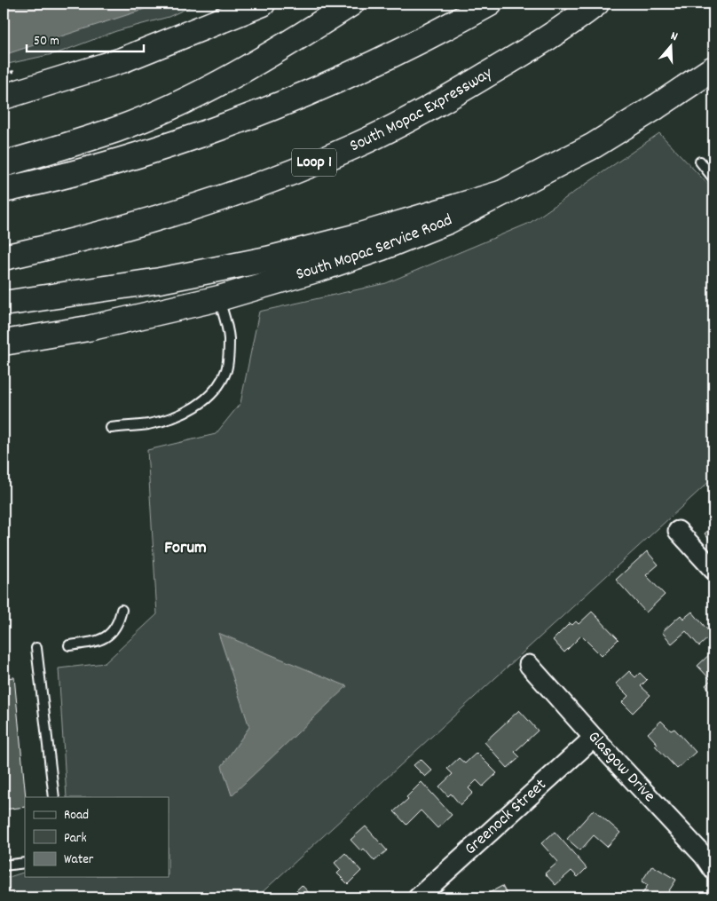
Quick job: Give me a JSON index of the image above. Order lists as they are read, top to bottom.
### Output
{
  "streets": {
    "main road": ["South Mopac Expressway", "Loop 1", "South Mopac Service Road"],
    "street": ["Glasgow Drive", "Greenock Street"]
  },
  "crossings": [
    ["Glasgow Drive", "Greenock Street"]
  ],
  "districts": ["Forum"],
  "legend": ["Road", "Park", "Water"],
  "scale_bar": "50 m",
  "north": "top"
}
